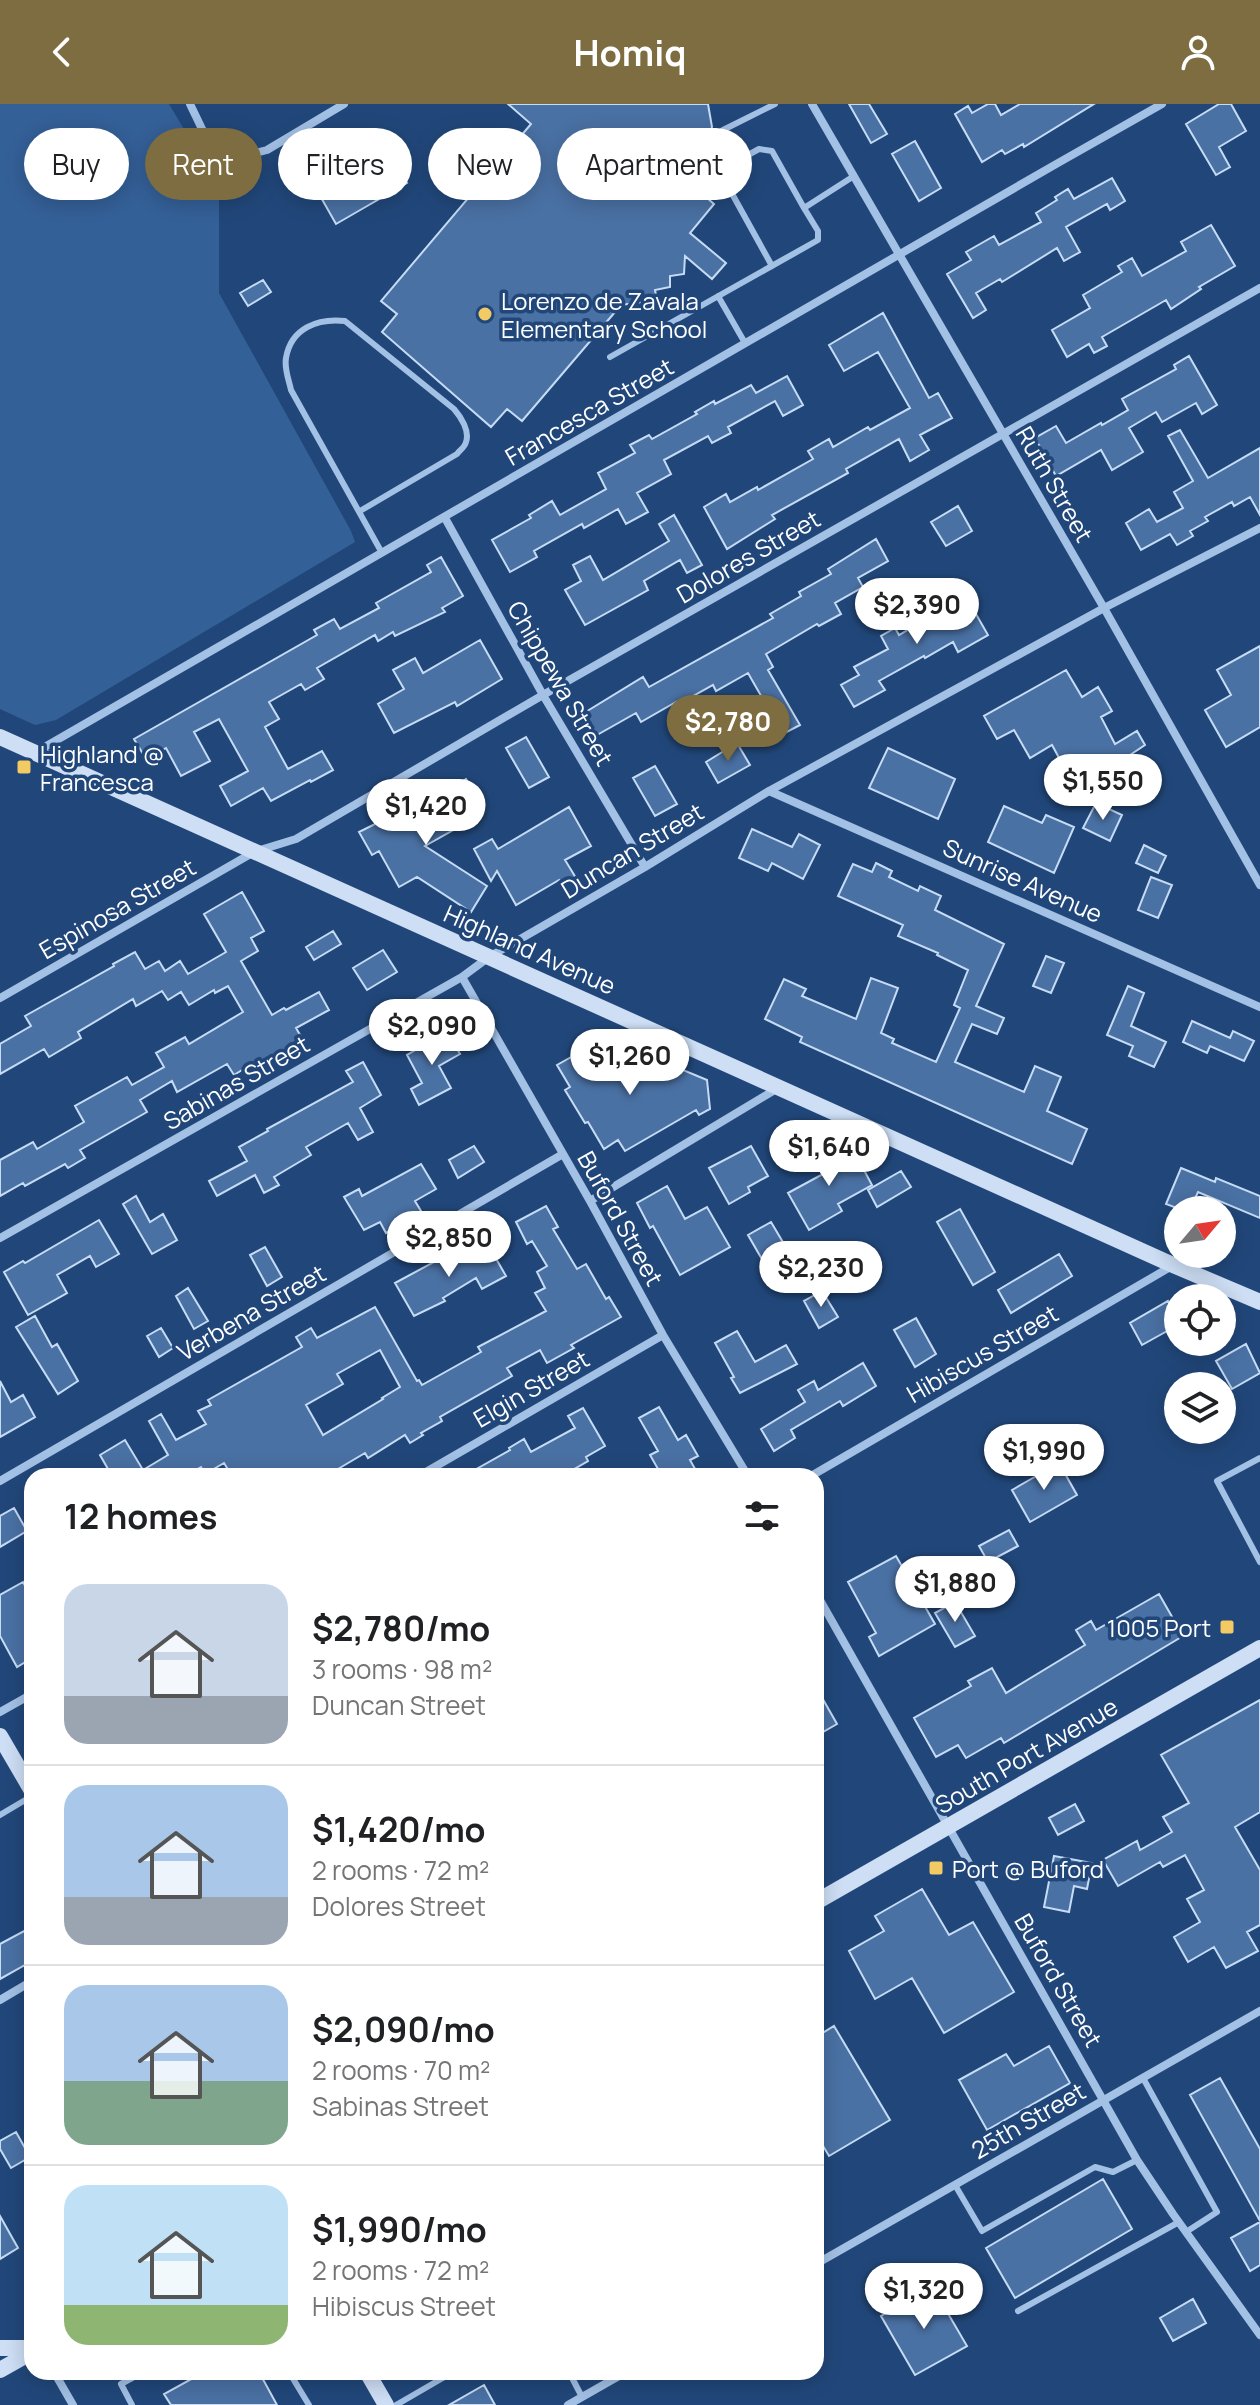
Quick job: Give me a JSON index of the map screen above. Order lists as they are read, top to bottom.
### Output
{
  "streets": {
    "street": [
      "Francesca Street",
      "Ruth Street",
      "Dolores Street",
      "Chippewa Street",
      "Duncan Street",
      "Sunrise Avenue",
      "Espinosa Street",
      "Highland Avenue",
      "Sabinas Street",
      "Buford Street",
      "Verbena Street",
      "Hibiscus Street",
      "Elgin Street",
      "South Port Avenue",
      "25th Street"
    ]
  },
  "crossings": [
    ["Francesca Street", "Ruth Street"],
    ["Francesca Street", "Chippewa Street"],
    ["Francesca Street", "Highland Avenue"],
    ["Ruth Street", "Dolores Street"],
    ["Ruth Street", "Duncan Street"],
    ["Dolores Street", "Chippewa Street"],
    ["Dolores Street", "Espinosa Street"],
    ["Dolores Street", "Highland Avenue"],
    ["Chippewa Street", "Duncan Street"],
    ["Duncan Street", "Sunrise Avenue"],
    ["Duncan Street", "Highland Avenue"],
    ["Duncan Street", "Sabinas Street"],
    ["Espinosa Street", "Highland Avenue"],
    ["Highland Avenue", "Sabinas Street"],
    ["Sabinas Street", "Buford Street"],
    ["Buford Street", "Verbena Street"],
    ["Buford Street", "Elgin Street"],
    ["Buford Street", "South Port Avenue"],
    ["Buford Street", "25th Street"]
  ],
  "places": {
    "other": ["Lorenzo de Zavala Elementary School"],
    "transit": ["Highland @ Francesca", "1005 Port", "Port @ Buford"]
  },
  "north": "top right",
  "page": {
    "header": "Homiq",
    "chip": [
      "Buy",
      "Rent",
      "Filters",
      "New",
      "Apartment"
    ],
    "price": [
      "$2,390",
      "$2,780",
      "$1,550",
      "$1,420",
      "$2,090",
      "$1,260",
      "$1,640",
      "$2,850",
      "$2,230",
      "$1,990",
      "$1,880",
      "$1,320"
    ],
    "heading": "12 homes",
    "list": [
      {
        "name": "$2,780/mo",
        "note": "3 rooms · 98 m² · Duncan Street"
      },
      {
        "name": "$1,420/mo",
        "note": "2 rooms · 72 m² · Dolores Street"
      },
      {
        "name": "$2,090/mo",
        "note": "2 rooms · 70 m² · Sabinas Street"
      },
      {
        "name": "$1,990/mo",
        "note": "2 rooms · 72 m² · Hibiscus Street"
      }
    ]
  }
}
